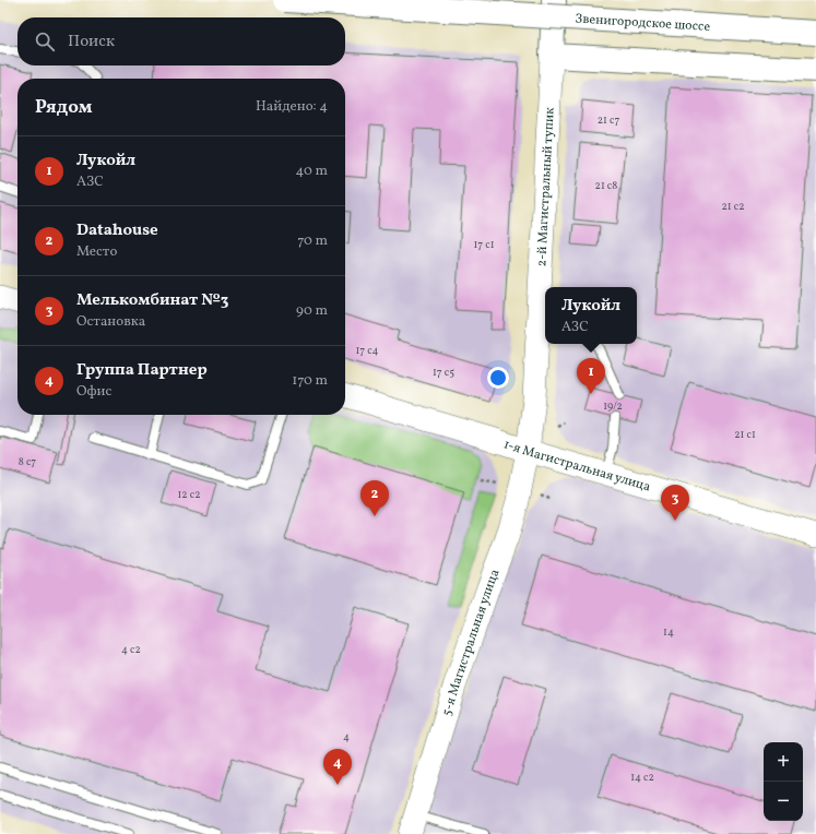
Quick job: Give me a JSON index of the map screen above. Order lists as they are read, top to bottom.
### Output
{
  "streets": {
    "main road": ["Звенигородское шоссе", "2-й Магистральный тупик"],
    "street": ["1-я Магистральная улица", "5-я Магистральная улица"]
  },
  "crossings": [
    ["2-й Магистральный тупик", "1-я Магистральная улица"],
    ["2-й Магистральный тупик", "5-я Магистральная улица"],
    ["1-я Магистральная улица", "5-я Магистральная улица"]
  ],
  "house_numbers": [
    "21 с7",
    "21 с8",
    "21 с2",
    "17 с1",
    "17 с4",
    "17 с5",
    "19/2",
    "21 с1",
    "8 с7",
    "12 с2",
    "14",
    "4 с2",
    "4",
    "14 с2"
  ],
  "page": {
    "search": "Поиск",
    "heading": ["Рядом", "Найдено: 4"],
    "list": [
      {
        "mark": "1",
        "name": "Лукойл",
        "note": "АЗС",
        "value": "40 m"
      },
      {
        "mark": "2",
        "name": "Datahouse",
        "note": "Место",
        "value": "70 m"
      },
      {
        "mark": "3",
        "name": "Мелькомбинат №3",
        "note": "Остановка",
        "value": "90 m"
      },
      {
        "mark": "4",
        "name": "Группа Партнер",
        "note": "Офис",
        "value": "170 m"
      }
    ],
    "popup": ["Лукойл", "АЗС"],
    "pins": [
      "1",
      "2",
      "3",
      "4"
    ],
    "map_buttons": ["+", "−"]
  }
}
